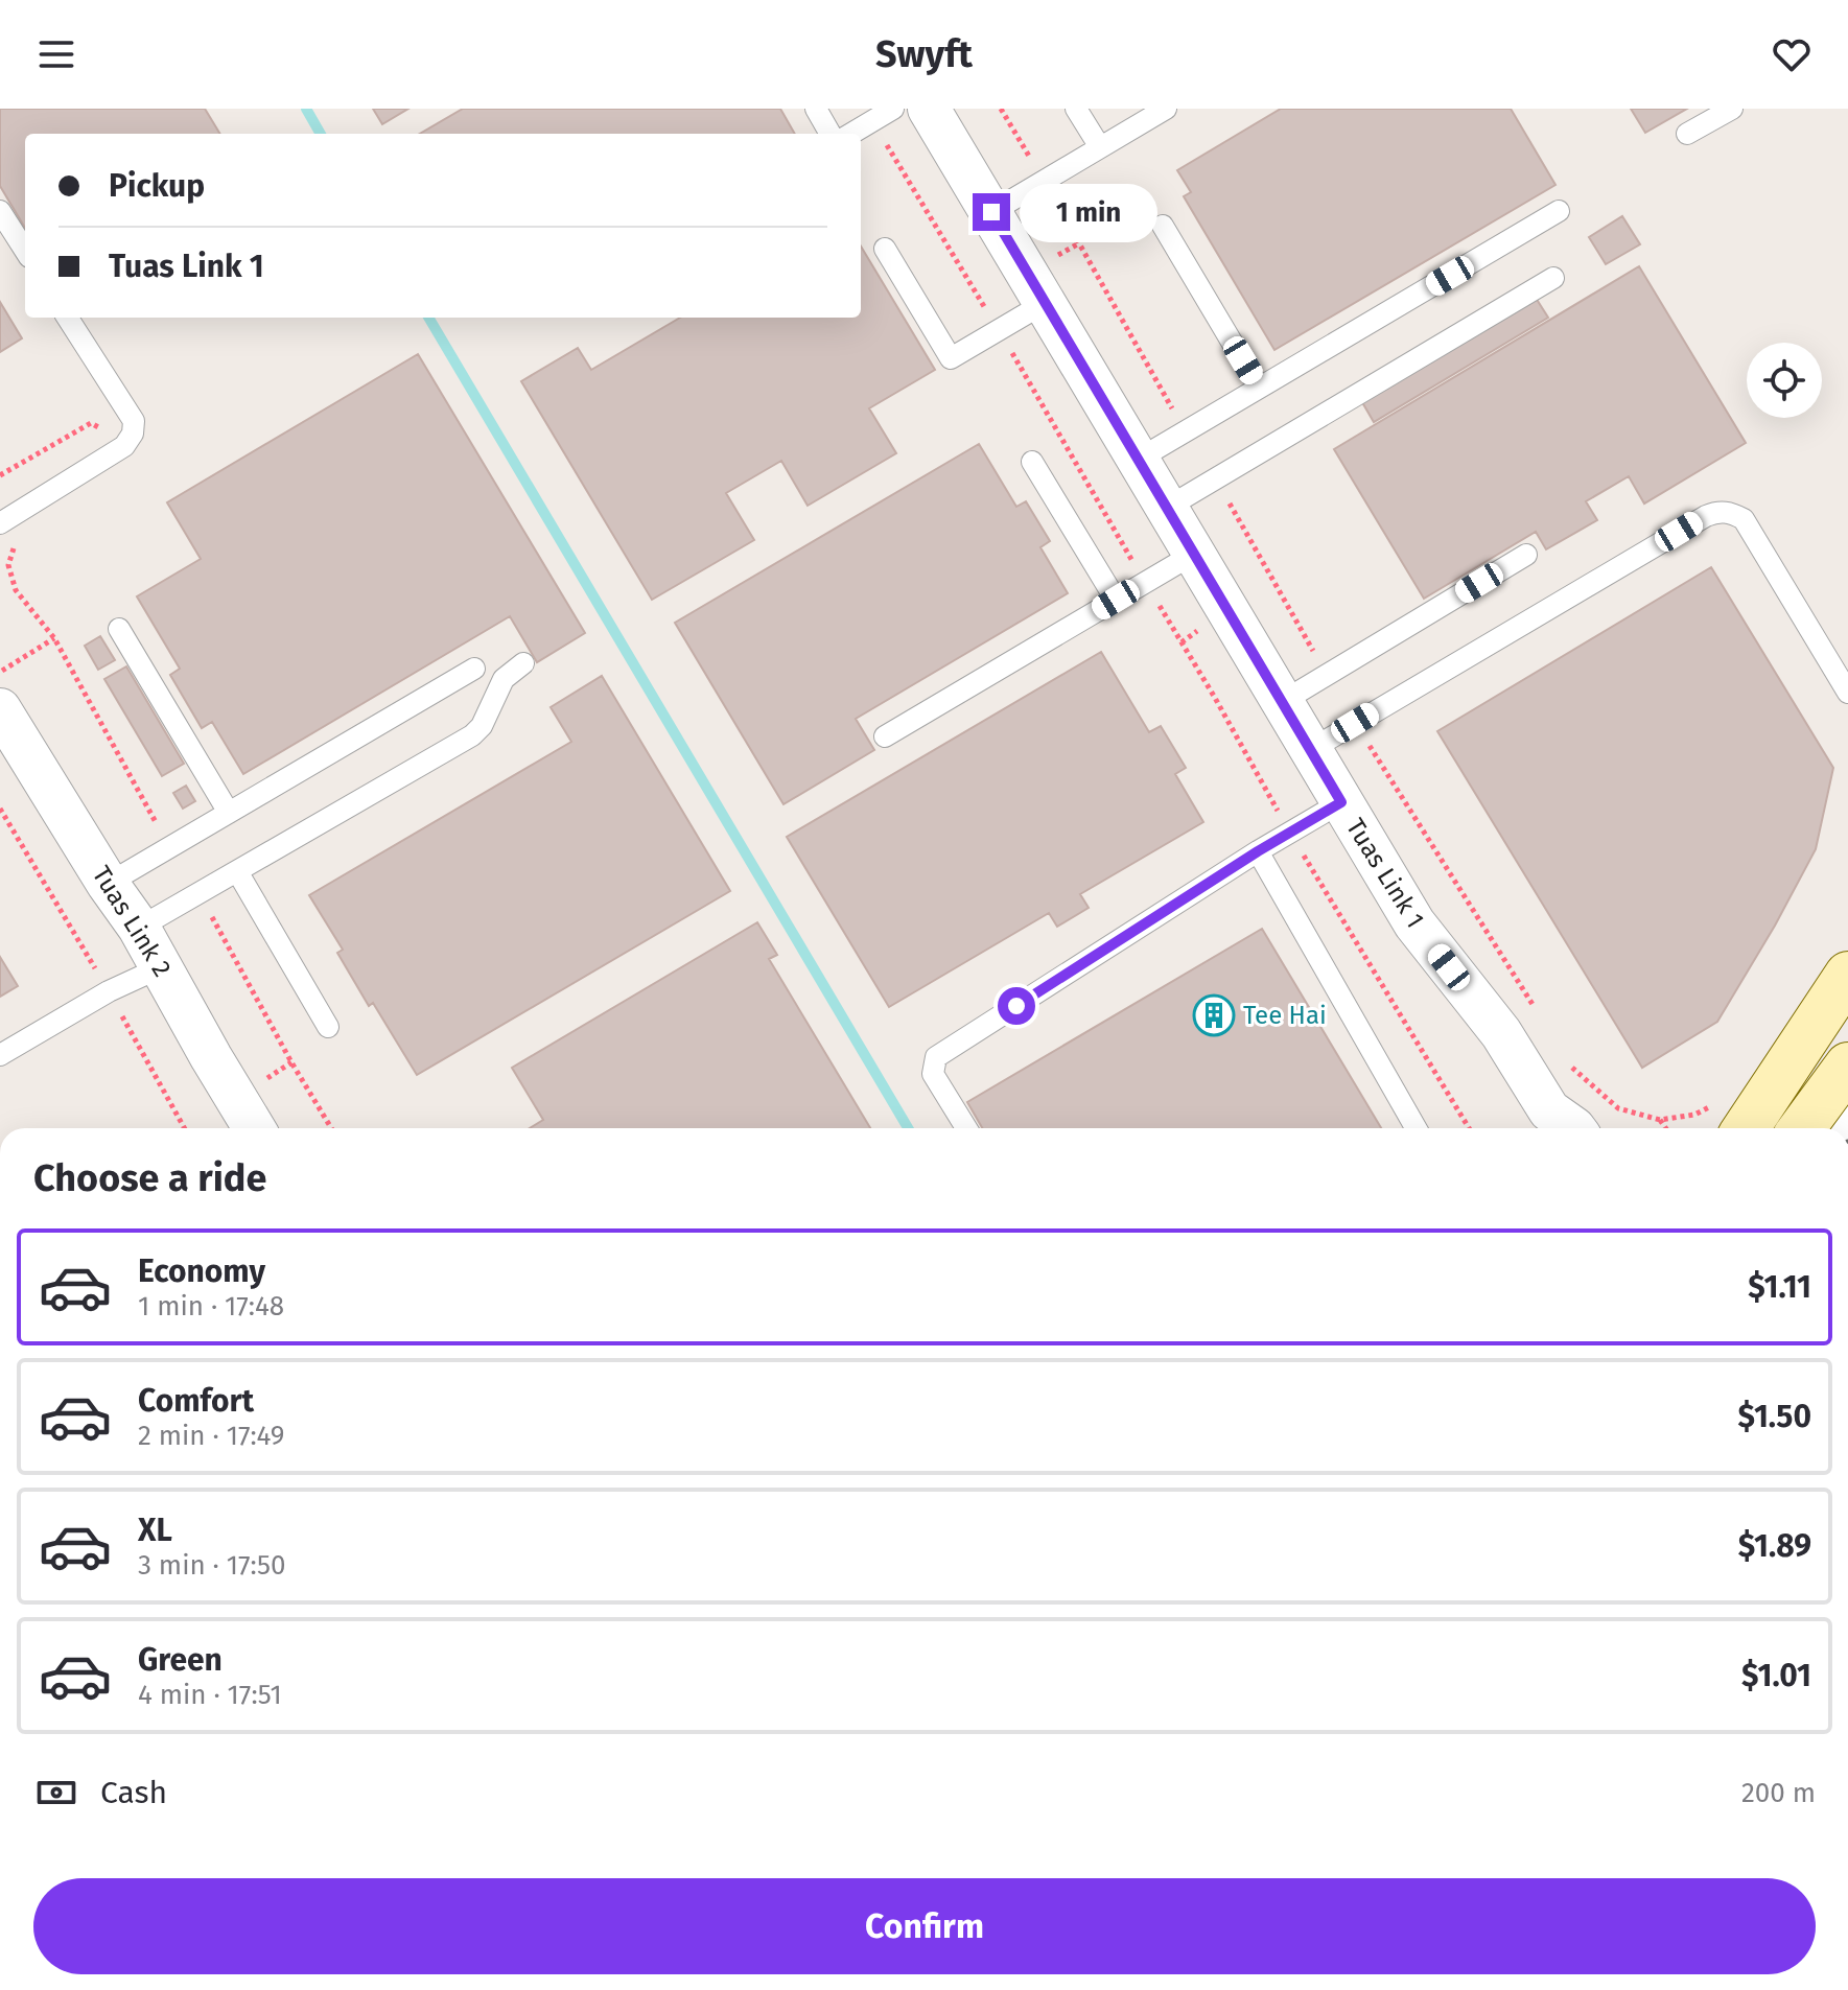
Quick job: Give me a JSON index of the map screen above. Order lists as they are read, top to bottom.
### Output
{
  "streets": {
    "street": ["Tuas Link 1", "Tuas Link 2"]
  },
  "places": {
    "building": ["Tee Hai"]
  },
  "page": {
    "header": "Swyft",
    "banner": ["Pickup", "Tuas Link 1"],
    "bubble": "1 min",
    "heading": "Choose a ride",
    "list": [
      {
        "name": "Economy",
        "note": "1 min · 17:48",
        "value": "$1.11"
      },
      {
        "name": "Comfort",
        "note": "2 min · 17:49",
        "value": "$1.50"
      },
      {
        "name": "XL",
        "note": "3 min · 17:50",
        "value": "$1.89"
      },
      {
        "name": "Green",
        "note": "4 min · 17:51",
        "value": "$1.01"
      }
    ],
    "pay": ["Cash", "200 m"],
    "buttons": "Confirm"
  }
}
